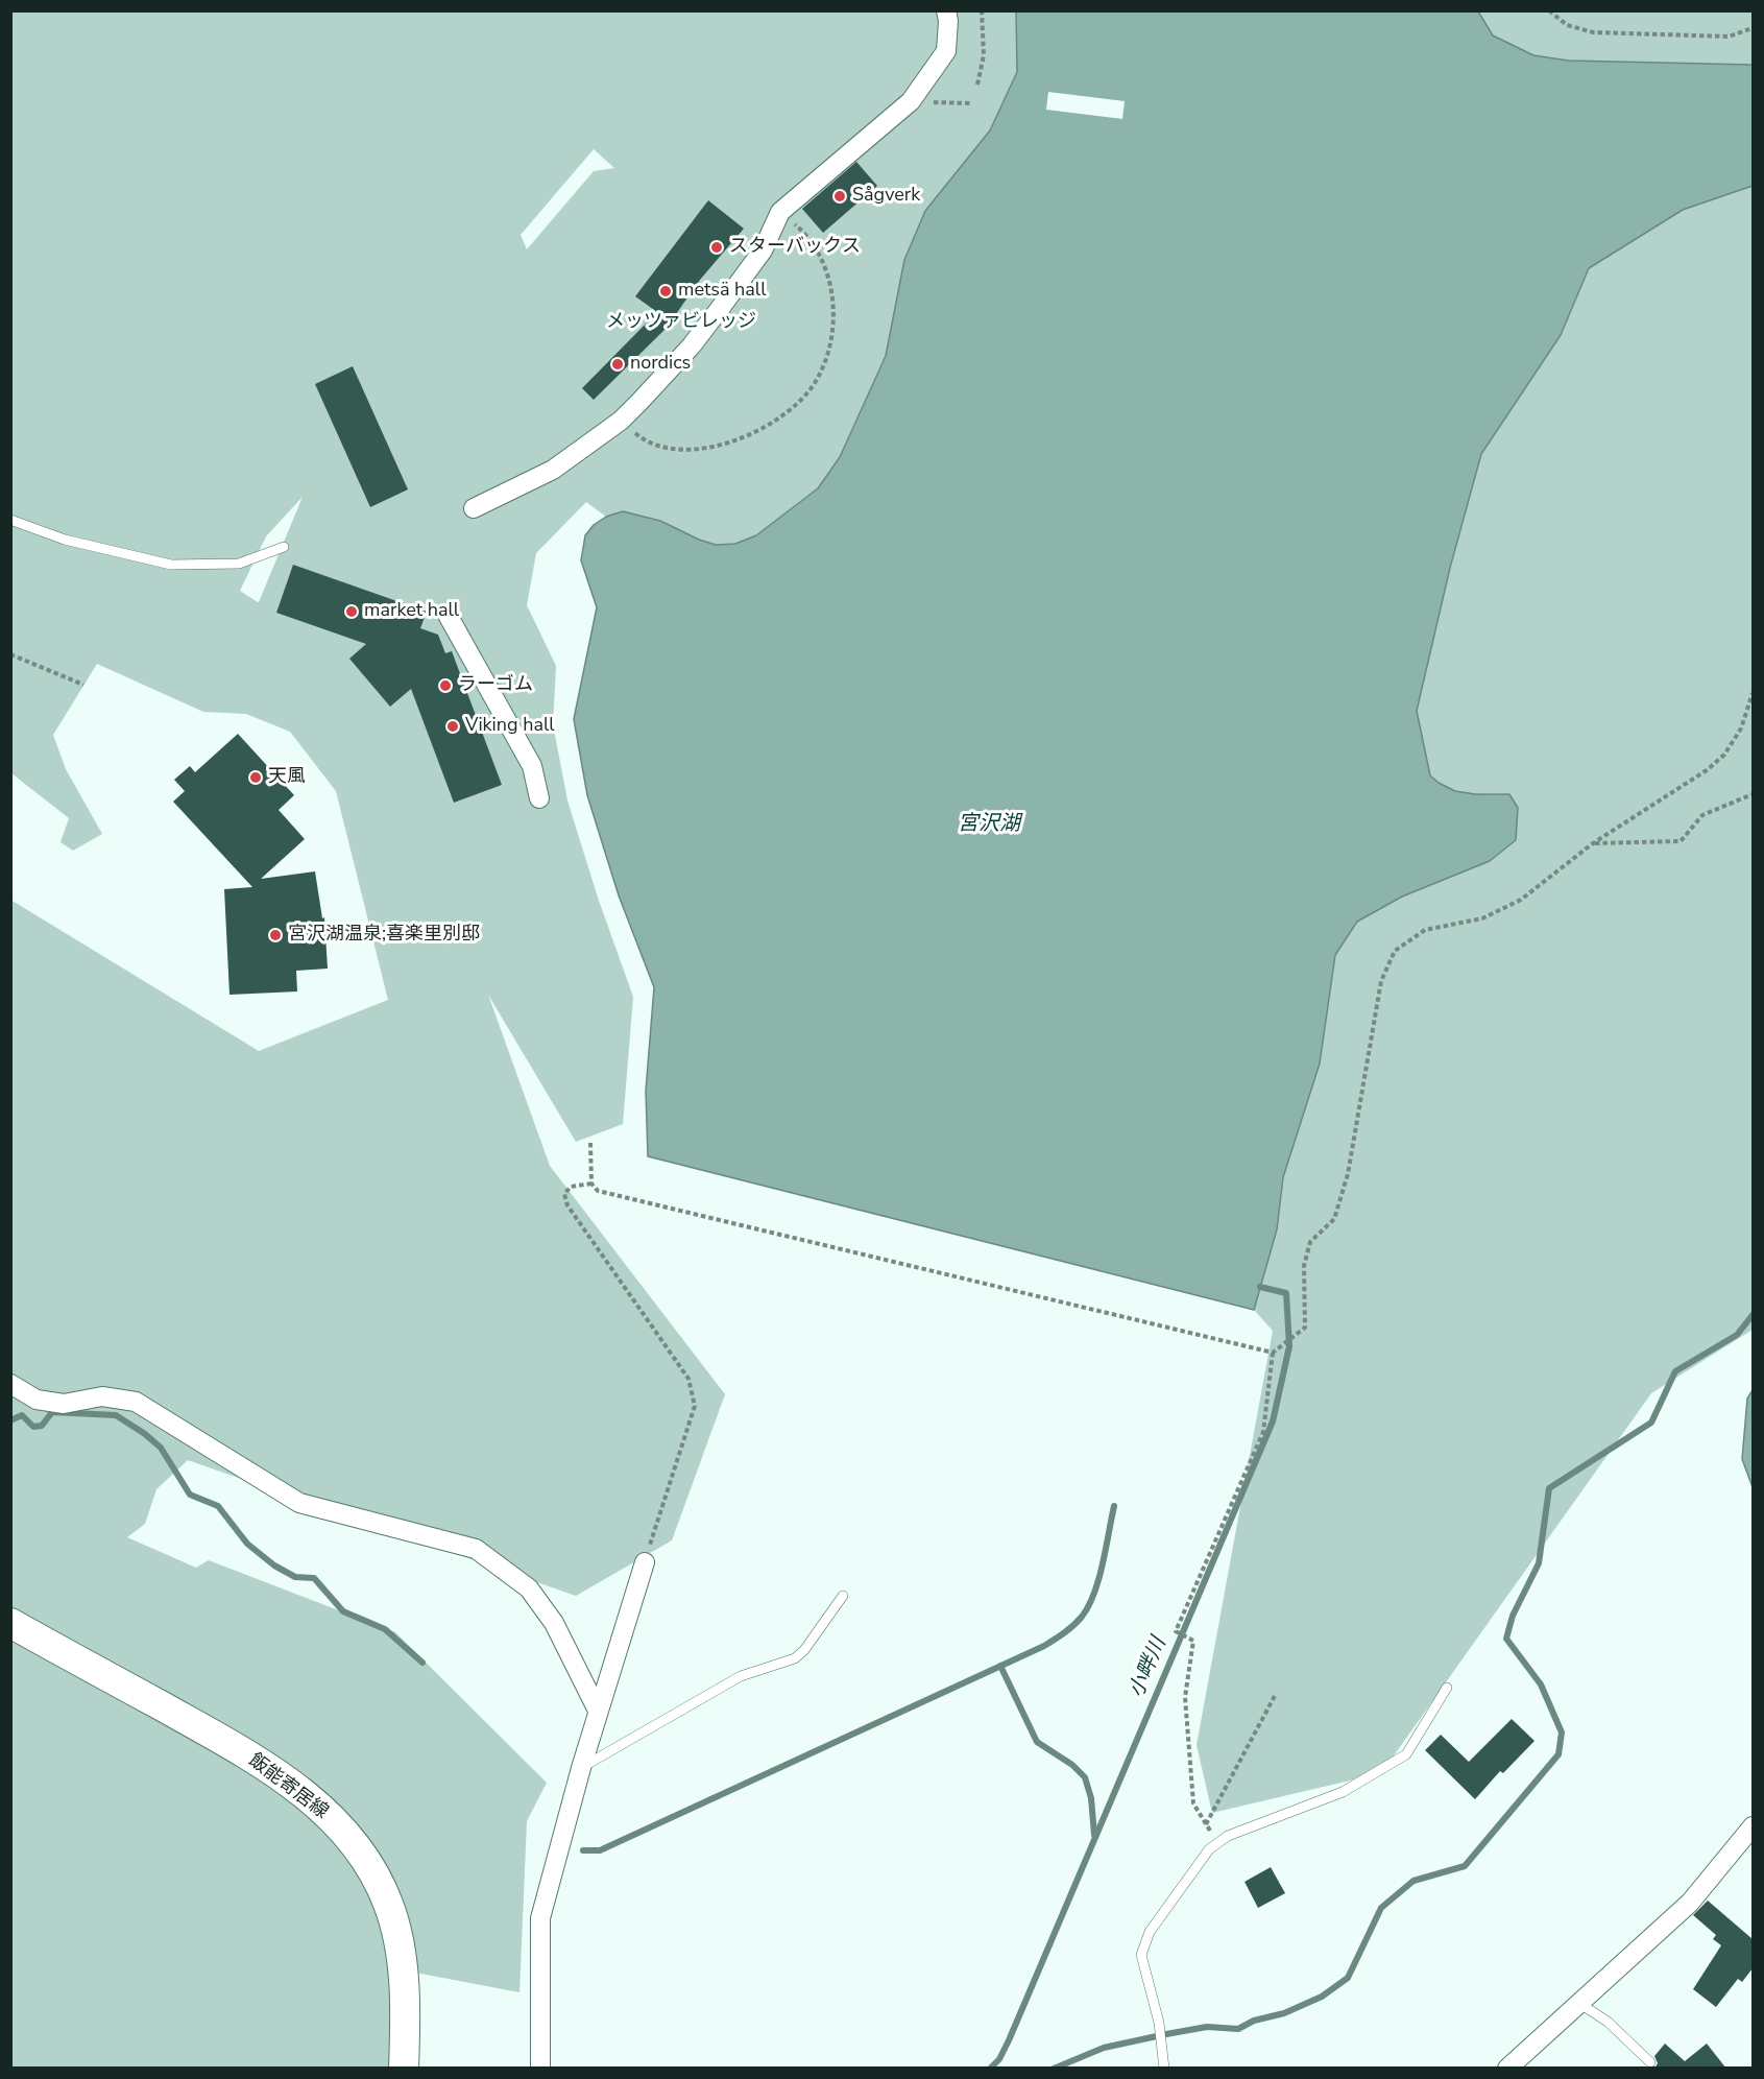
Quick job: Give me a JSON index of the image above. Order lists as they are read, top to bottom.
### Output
{
  "streets": {
    "main road": ["飯能寄居線"]
  },
  "water": ["宮沢湖", "小畔川"],
  "parks": ["メッツァビレッジ"],
  "places": [
    "Sågverk",
    "スターバックス",
    "metsä hall",
    "nordics",
    "market hall",
    "ラーゴム",
    "Viking hall",
    "天風",
    "宮沢湖温泉;喜楽里別邸"
  ]
}
